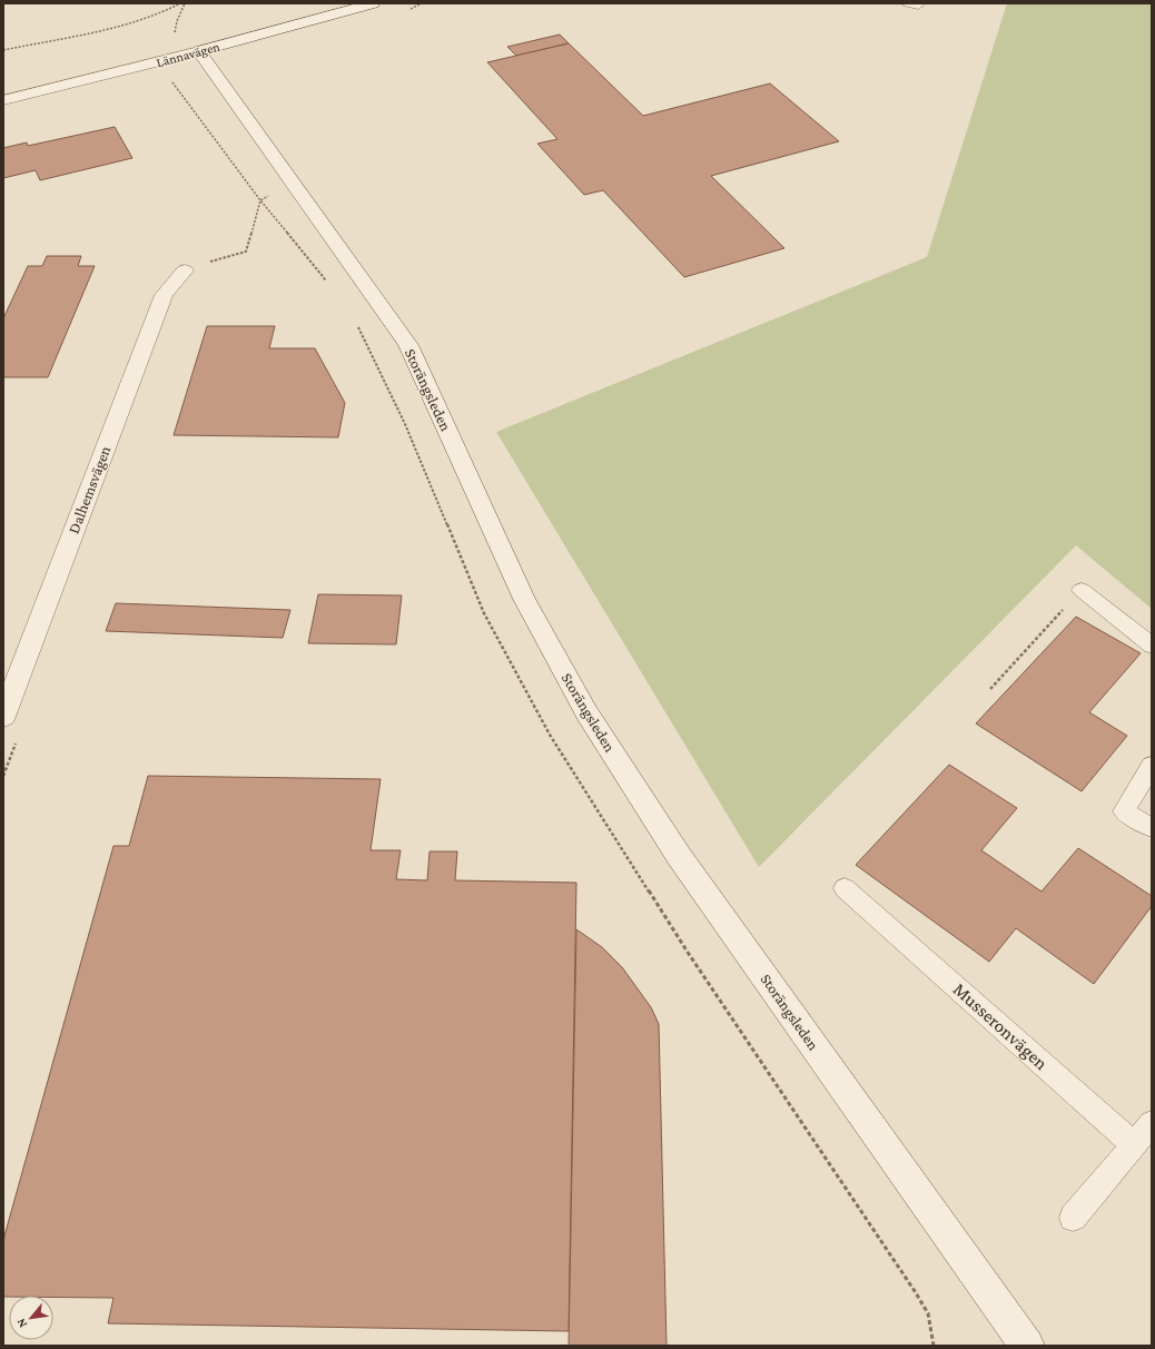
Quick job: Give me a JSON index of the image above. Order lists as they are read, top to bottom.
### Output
{
  "streets": {
    "main road": ["Lännavägen", "Storängsleden", "Dalhemsvägen"],
    "lane": ["Musseronvägen"]
  },
  "crossings": [
    ["Lännavägen", "Storängsleden"]
  ],
  "north": "bottom left"
}
